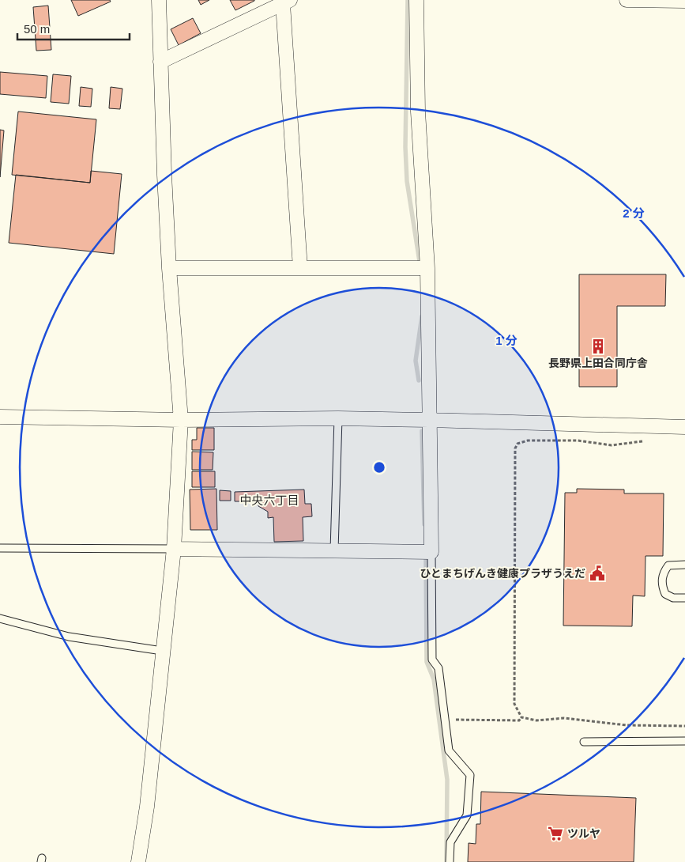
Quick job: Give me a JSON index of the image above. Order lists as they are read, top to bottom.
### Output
{
  "districts": ["中央六丁目"],
  "places": {
    "building": ["長野県上田合同庁舎"],
    "public building": ["ひとまちげんき健康プラザうえだ"],
    "supermarket": ["ツルヤ"]
  },
  "scale_bar": "50 m",
  "rings": ["2 分", "1 分"]
}
